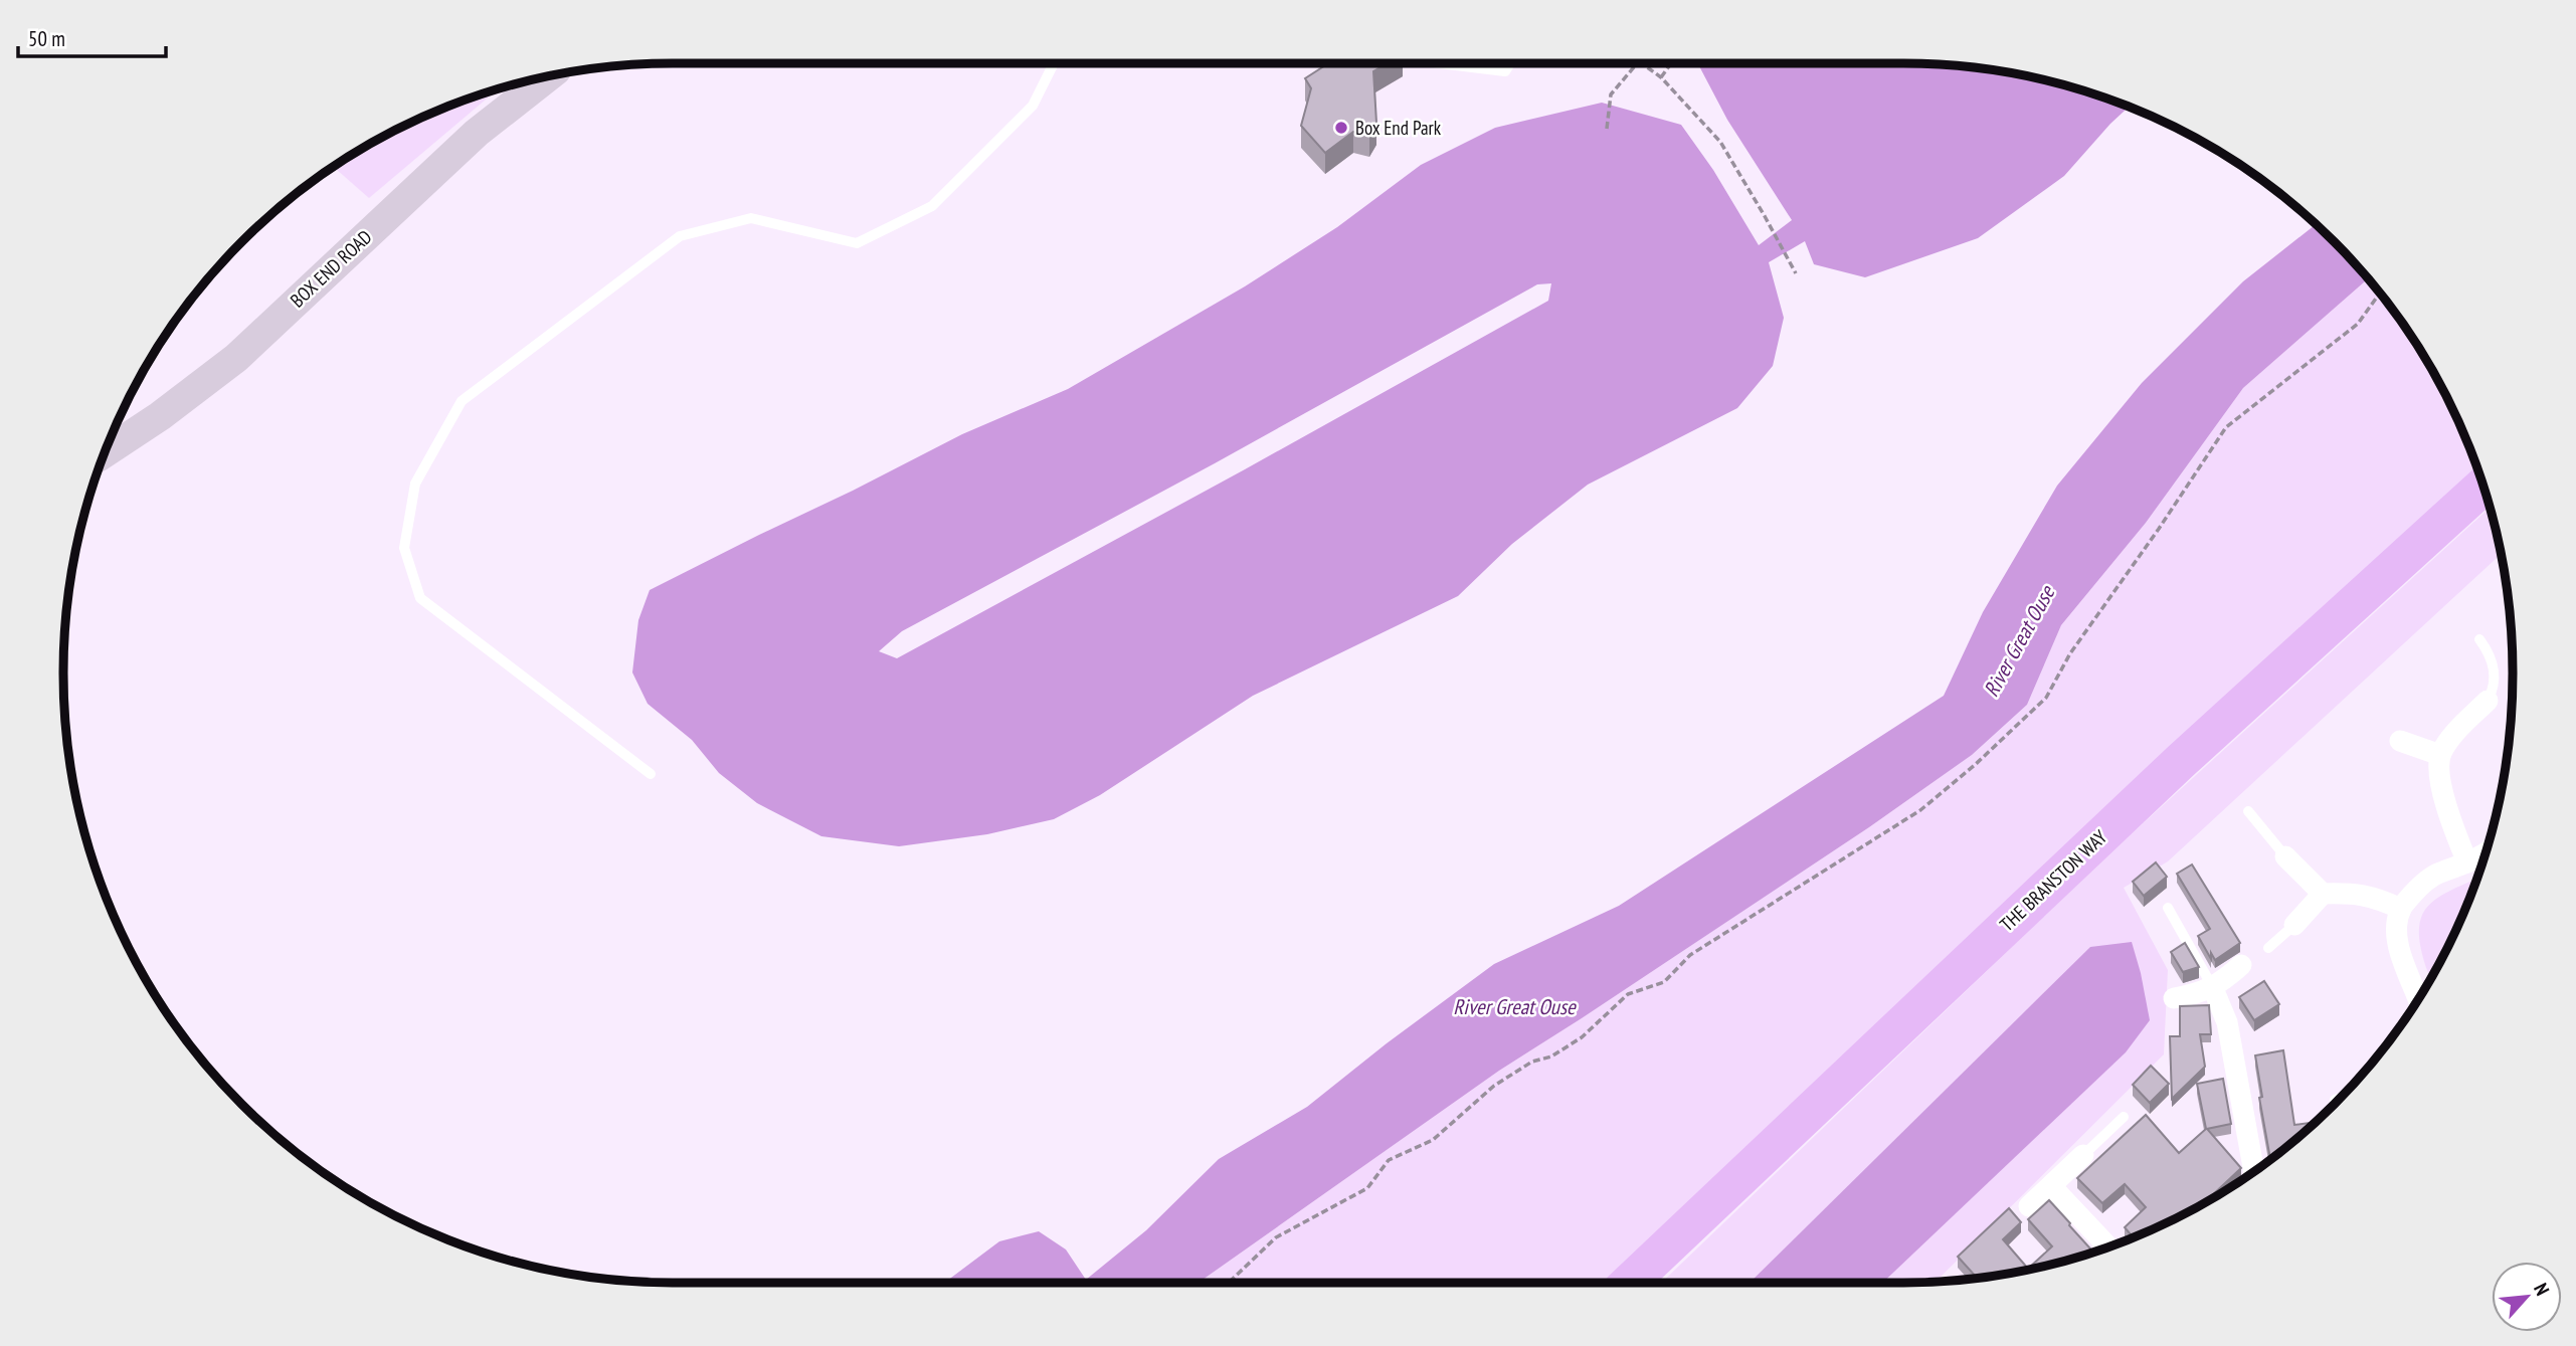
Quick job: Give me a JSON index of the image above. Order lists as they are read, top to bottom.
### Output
{
  "streets": {
    "highway": ["THE BRANSTON WAY"],
    "street": ["BOX END ROAD"]
  },
  "water": ["River Great Ouse"],
  "places": ["Box End Park"],
  "scale_bar": "50 m",
  "north": "top right"
}
